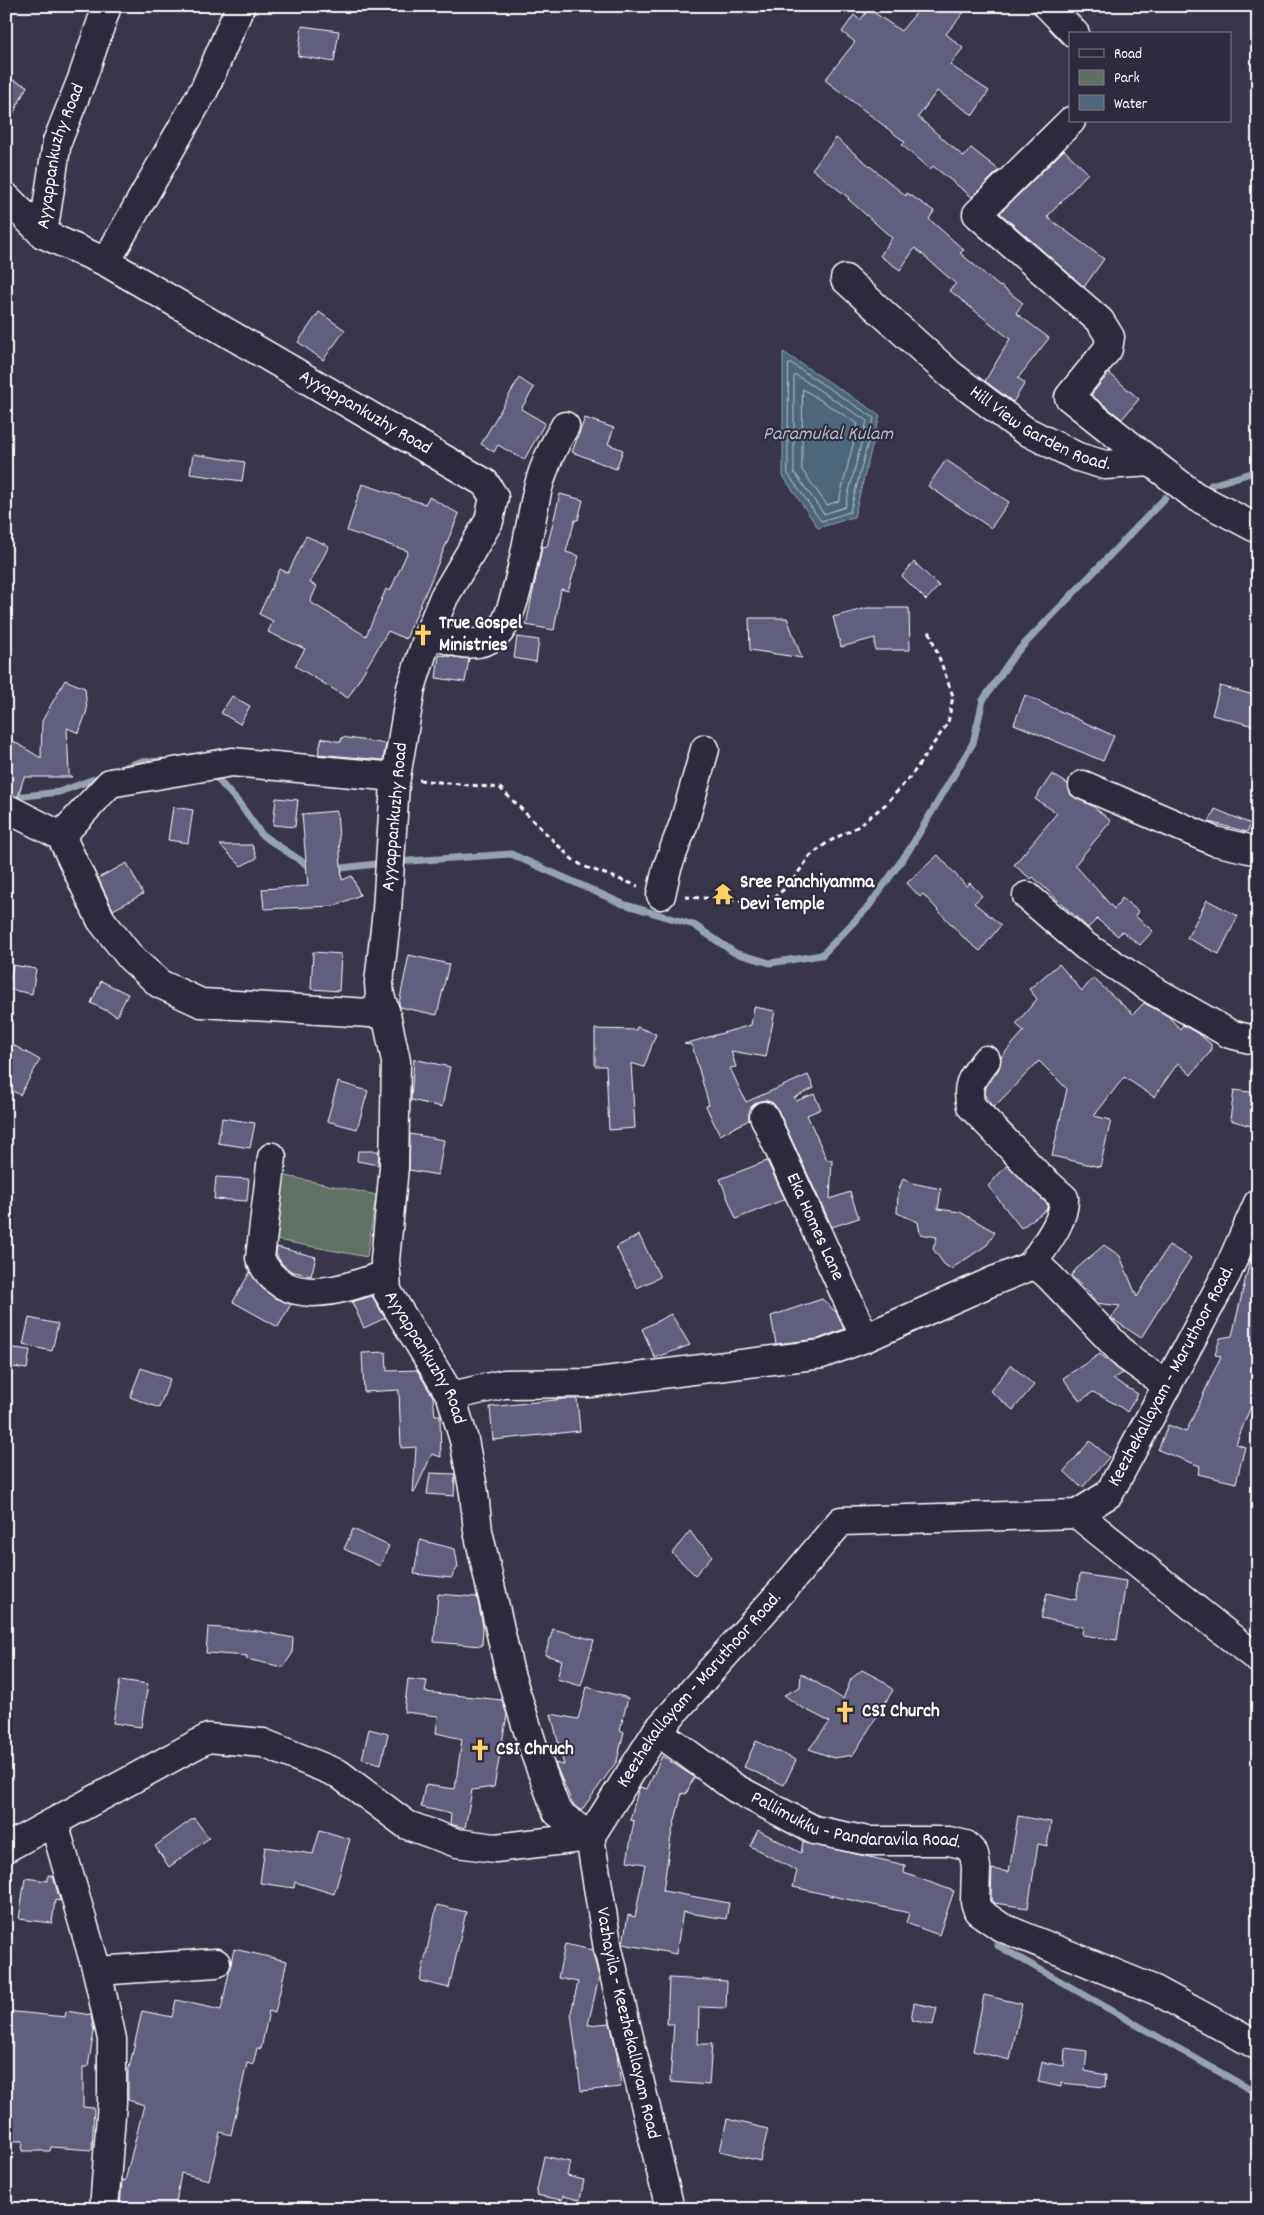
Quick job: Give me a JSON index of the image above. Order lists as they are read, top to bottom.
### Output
{
  "streets": {
    "street": [
      "Ayyappankuzhy Road",
      "Hill View Garden Road.",
      "Eka Homes Lane",
      "Keezhekallayam - Maruthoor Road.",
      "Pallimukku - Pandaravila Road.",
      "Vazhayila - Keezhekallayam Road"
    ]
  },
  "crossings": [
    ["Ayyappankuzhy Road", "Keezhekallayam - Maruthoor Road."],
    ["Ayyappankuzhy Road", "Vazhayila - Keezhekallayam Road"],
    ["Keezhekallayam - Maruthoor Road.", "Pallimukku - Pandaravila Road."],
    ["Keezhekallayam - Maruthoor Road.", "Vazhayila - Keezhekallayam Road"]
  ],
  "water": ["Paramukal Kulam"],
  "places": {
    "church": ["True Gospel Ministries", "CSI Church", "CSI Chruch"],
    "temple": ["Sree Panchiyamma Devi Temple"]
  },
  "legend": ["Road", "Park", "Water"]
}
